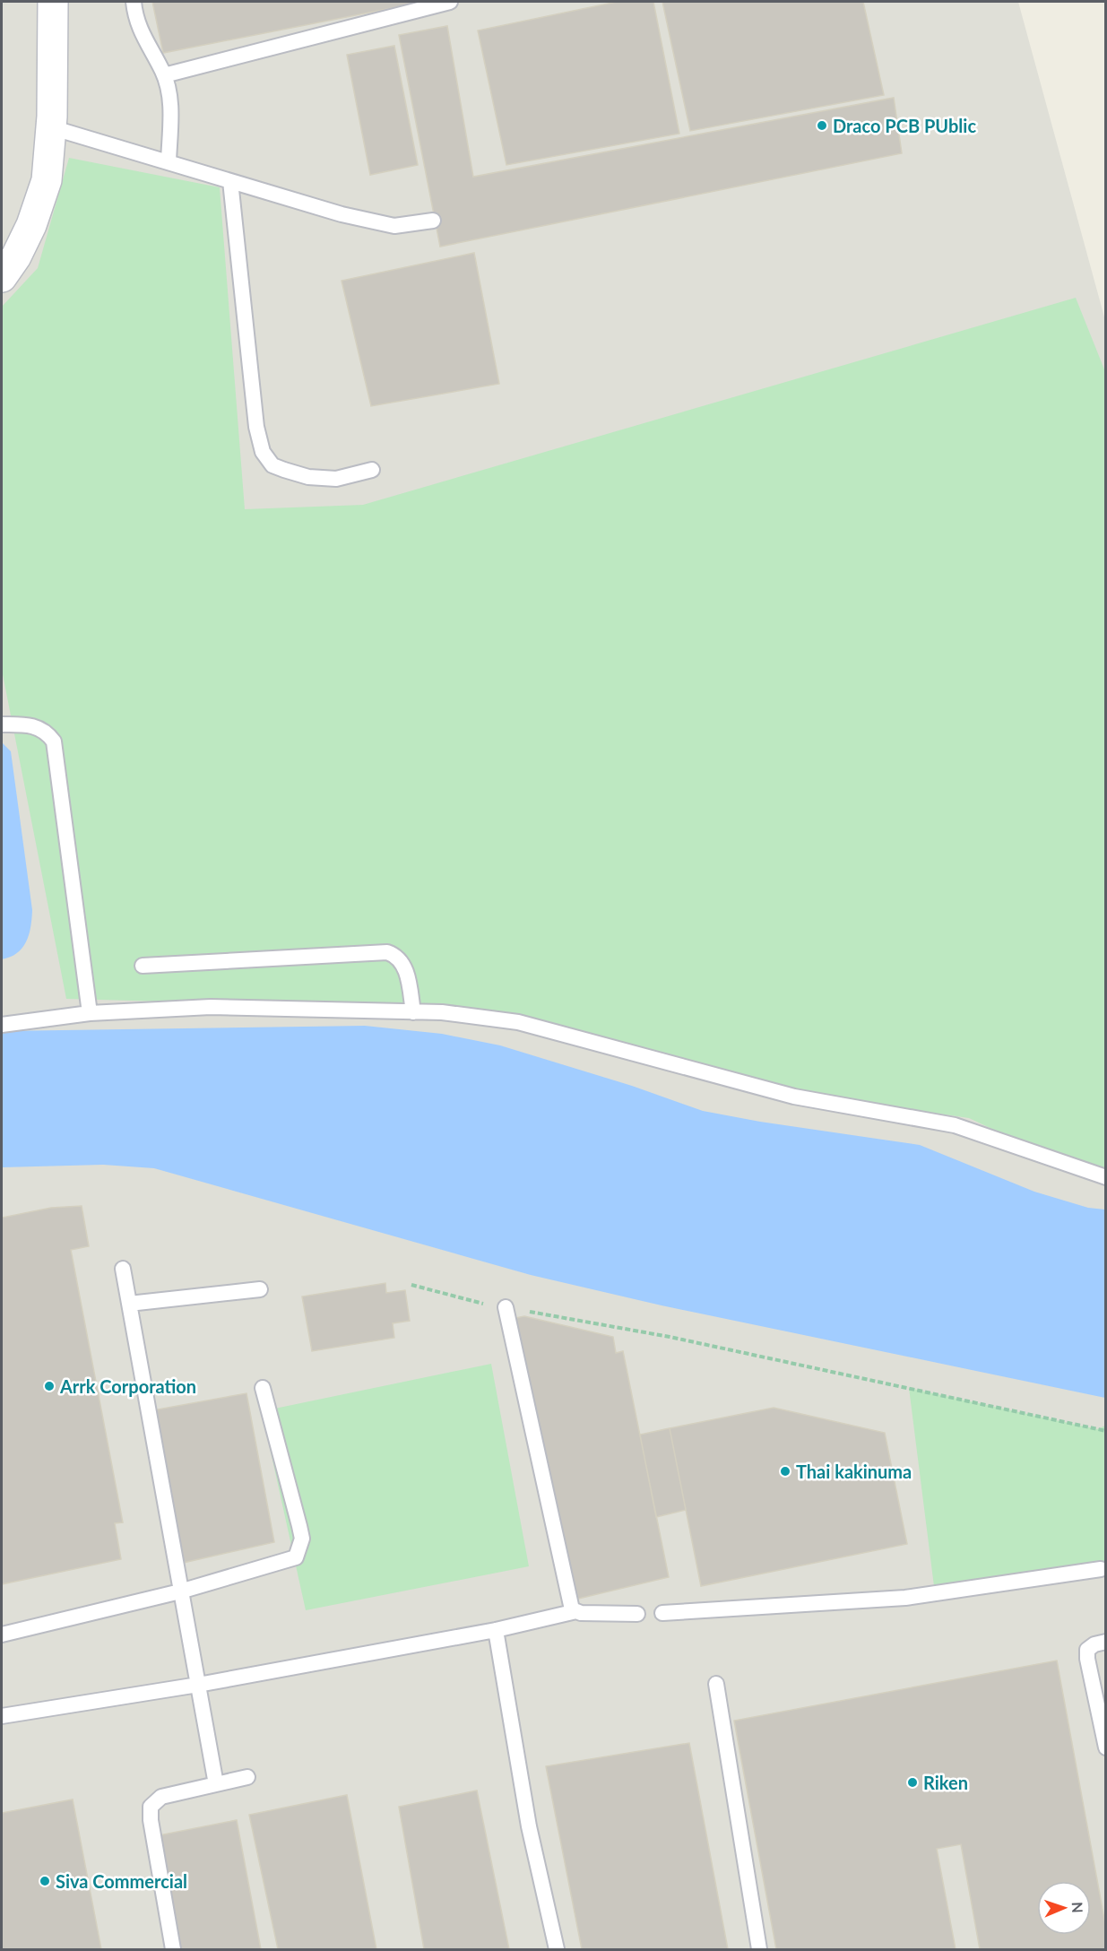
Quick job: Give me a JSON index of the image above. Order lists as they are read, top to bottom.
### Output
{
  "places": [
    "Draco PCB PUblic",
    "Arrk Corporation",
    "Thai kakinuma",
    "Riken",
    "Siva Commercial"
  ],
  "north": "right"
}
